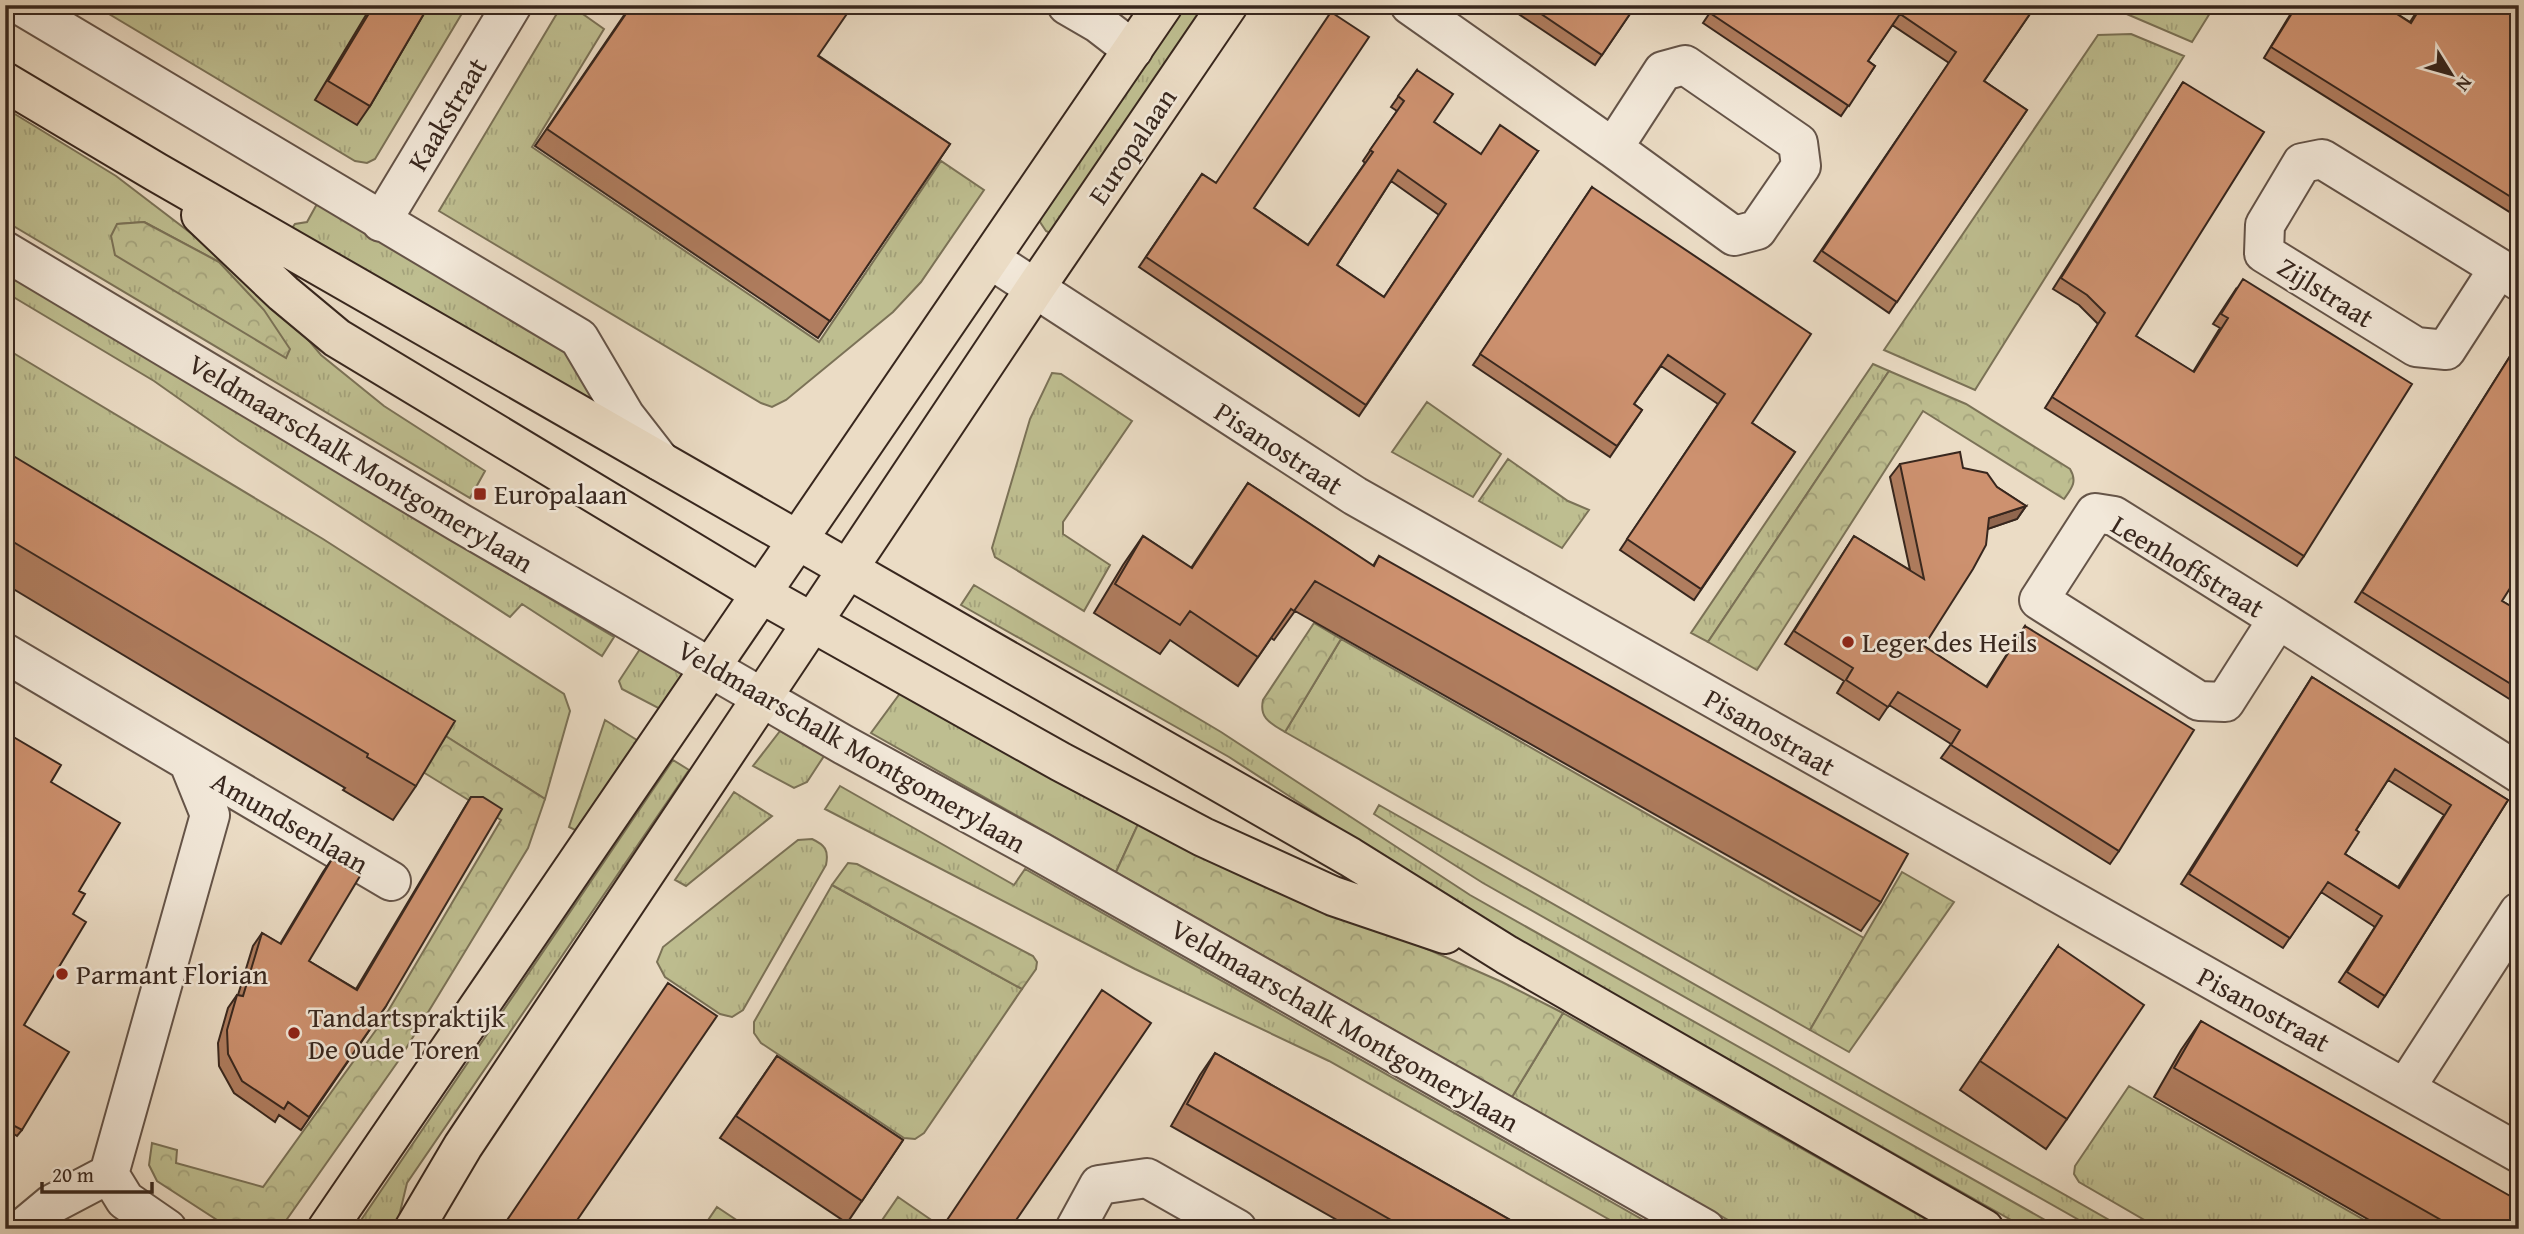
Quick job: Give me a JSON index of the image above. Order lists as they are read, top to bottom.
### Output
{
  "streets": {
    "main road": ["Europalaan"],
    "street": [
      "Kaakstraat",
      "Zijlstraat",
      "Pisanostraat",
      "Veldmaarschalk Montgomerylaan",
      "Leenhoffstraat",
      "Amundsenlaan"
    ]
  },
  "crossings": [
    ["Europalaan", "Pisanostraat"],
    ["Europalaan", "Veldmaarschalk Montgomerylaan"]
  ],
  "places": {
    "transit": ["Europalaan"],
    "other": ["Leger des Heils", "Parmant Florian", "Tandartspraktijk De Oude Toren"]
  },
  "scale_bar": "20 m",
  "north": "bottom right"
}
